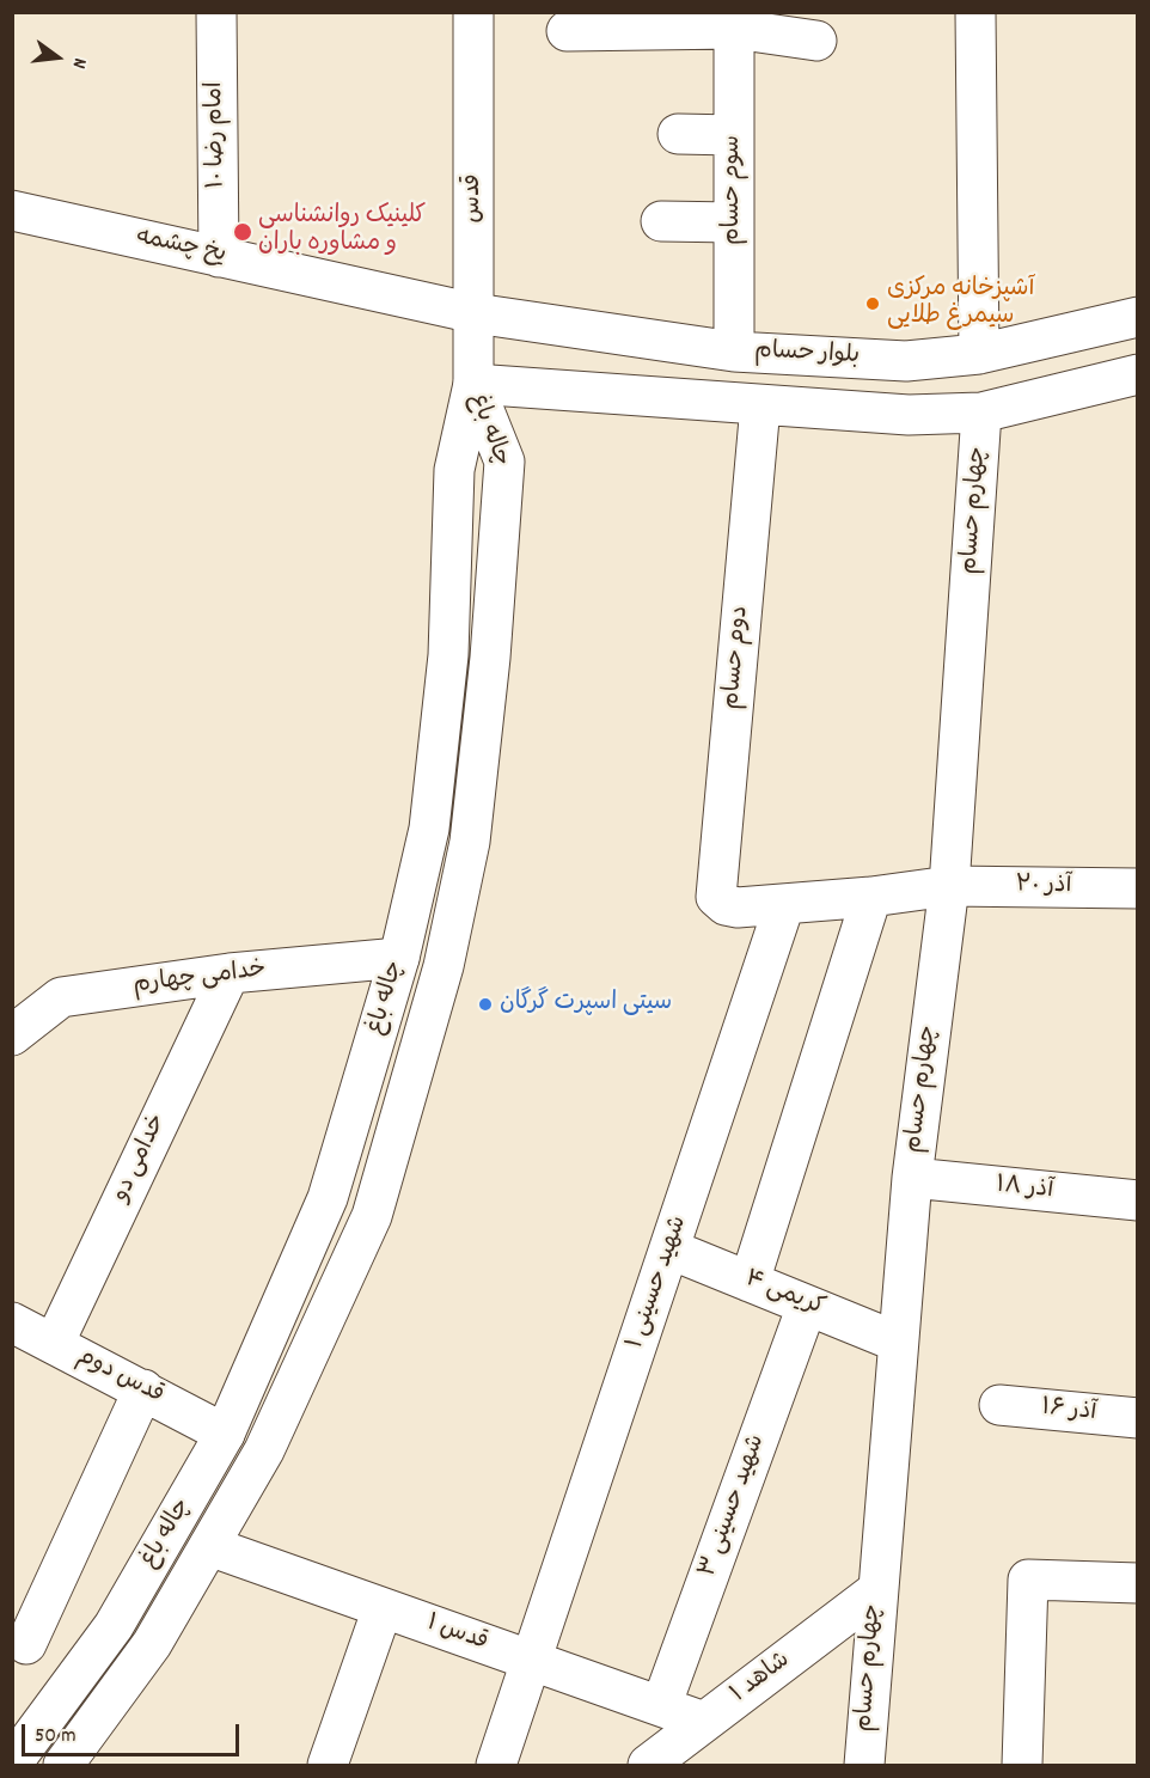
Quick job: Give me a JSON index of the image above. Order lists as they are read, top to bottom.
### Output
{
  "streets": {
    "street": [
      "امام رضا ۱۰",
      "سوم حسام",
      "قدس",
      "یخ چشمه",
      "بلوار حسام",
      "چاله باغ",
      "چهارم حسام",
      "دوم حسام",
      "۲۰ آذر",
      "خدامی چهارم",
      "خدامی دو",
      "۱۸ آذر",
      "۱ شهید حسینی",
      "کریمی ۴",
      "قدس دوم",
      "۱۶ آذر",
      "۳ شهید حسینی",
      "قدس ۱",
      "۱ شاهد"
    ]
  },
  "crossings": [
    ["امام رضا ۱۰", "یخ چشمه"],
    ["سوم حسام", "بلوار حسام"],
    ["قدس", "یخ چشمه"],
    ["قدس", "بلوار حسام"],
    ["قدس", "چاله باغ"],
    ["یخ چشمه", "بلوار حسام"],
    ["چاله باغ", "خدامی چهارم"],
    ["چاله باغ", "قدس دوم"],
    ["چاله باغ", "قدس ۱"],
    ["چهارم حسام", "۲۰ آذر"],
    ["چهارم حسام", "۱۸ آذر"],
    ["چهارم حسام", "کریمی ۴"],
    ["چهارم حسام", "۱ شاهد"],
    ["دوم حسام", "۲۰ آذر"],
    ["۲۰ آذر", "۱ شهید حسینی"],
    ["خدامی چهارم", "خدامی دو"],
    ["خدامی دو", "قدس دوم"],
    ["۱ شهید حسینی", "کریمی ۴"],
    ["۱ شهید حسینی", "قدس ۱"],
    ["کریمی ۴", "۳ شهید حسینی"],
    ["۳ شهید حسینی", "قدس ۱"],
    ["قدس ۱", "۱ شاهد"]
  ],
  "places": ["کلینیک روانشناسی و مشاوره باران", "آشپزخانه مرکزی سیمرغ طلایی", "سیتی اسپرت گرگان"],
  "scale_bar": "50 m",
  "north": "right"
}
